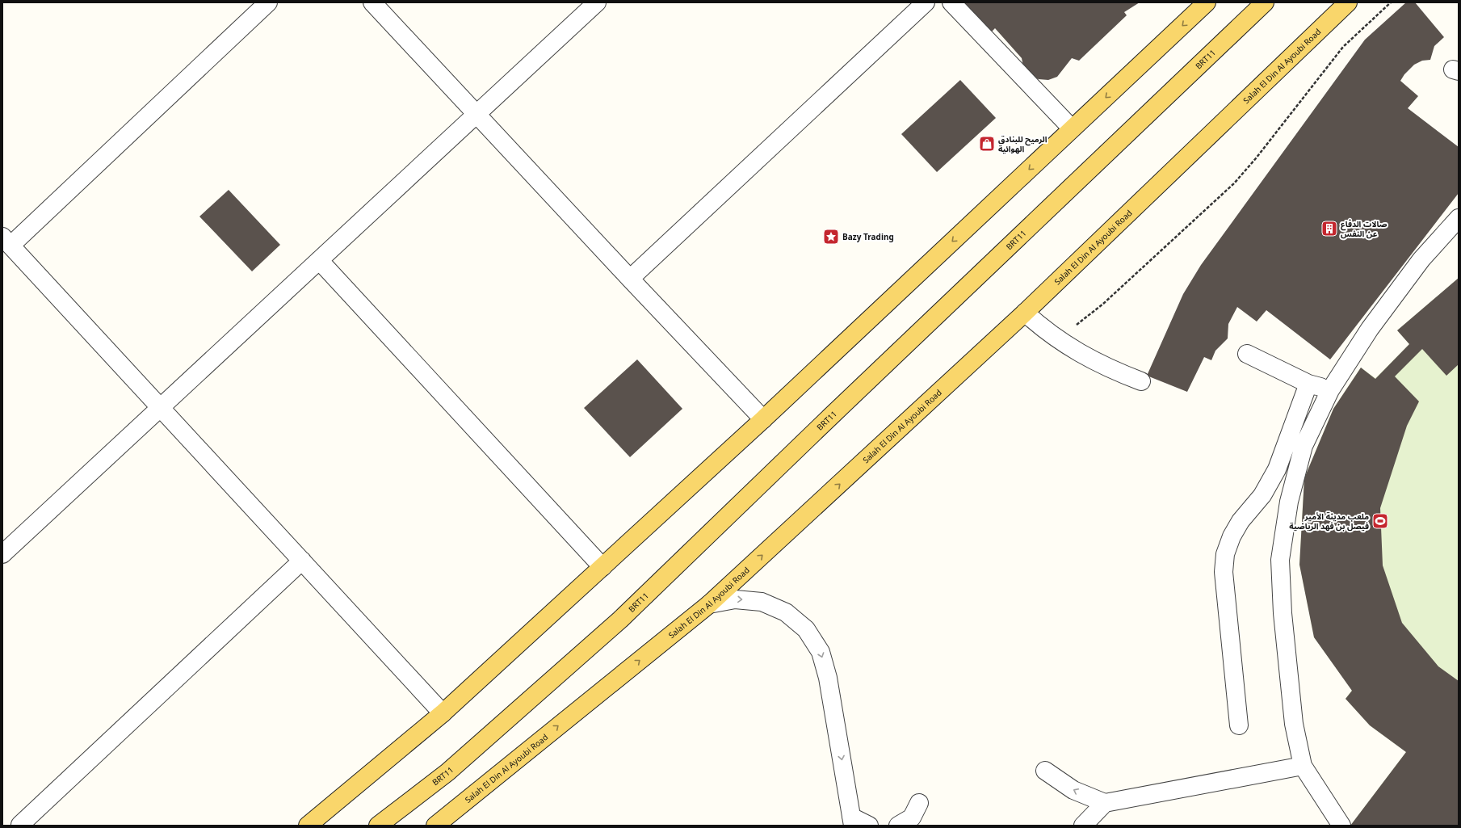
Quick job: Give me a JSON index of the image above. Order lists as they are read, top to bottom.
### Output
{
  "streets": {
    "main road": ["BRT11", "Salah El Din Al Ayoubi Road"]
  },
  "places": {
    "shop": ["الرميح للبنادق الهوائية"],
    "building": ["صالات الدفاع عن النفس"],
    "place": ["Bazy Trading"],
    "sports": ["ملعب مدينة الأمير فيصل بن فهد الرياضية"]
  }
}
